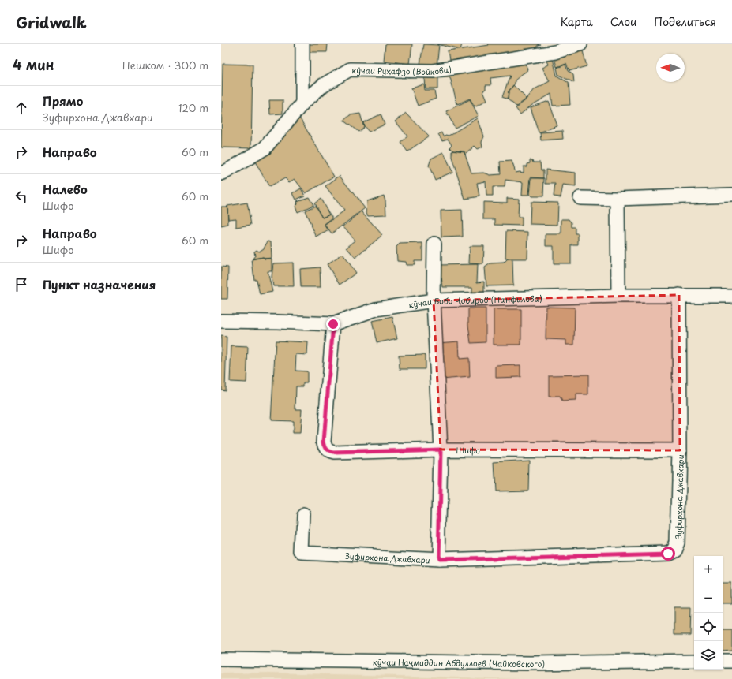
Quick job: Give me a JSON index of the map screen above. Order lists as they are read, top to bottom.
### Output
{
  "streets": {
    "street": [
      "кӯчаи Руҳафзо (Войкова)",
      "кӯчаи Бобо Ҷобиров (Панфилова)",
      "Шифо",
      "Зуфирхона Джавхари",
      "кӯчаи Наҷмиддин Абдуллоев (Чайковского)"
    ]
  },
  "crossings": [
    ["кӯчаи Бобо Ҷобиров (Панфилова)", "Шифо"],
    ["кӯчаи Бобо Ҷобиров (Панфилова)", "Зуфирхона Джавхари"],
    ["Шифо", "Зуфирхона Джавхари"]
  ],
  "north": "left",
  "page": {
    "header": "Gridwalk",
    "nav": ["Карта", "Слои", "Поделиться"],
    "heading": ["4 мин", "Пешком · 300 m"],
    "list": [
      ["Прямо", "Зуфирхона Джавхари", "120 m"],
      ["Направо", "60 m"],
      ["Налево", "Шифо", "60 m"],
      ["Направо", "Шифо", "60 m"],
      "Пункт назначения"
    ],
    "map_buttons": ["+", "−"]
  }
}
